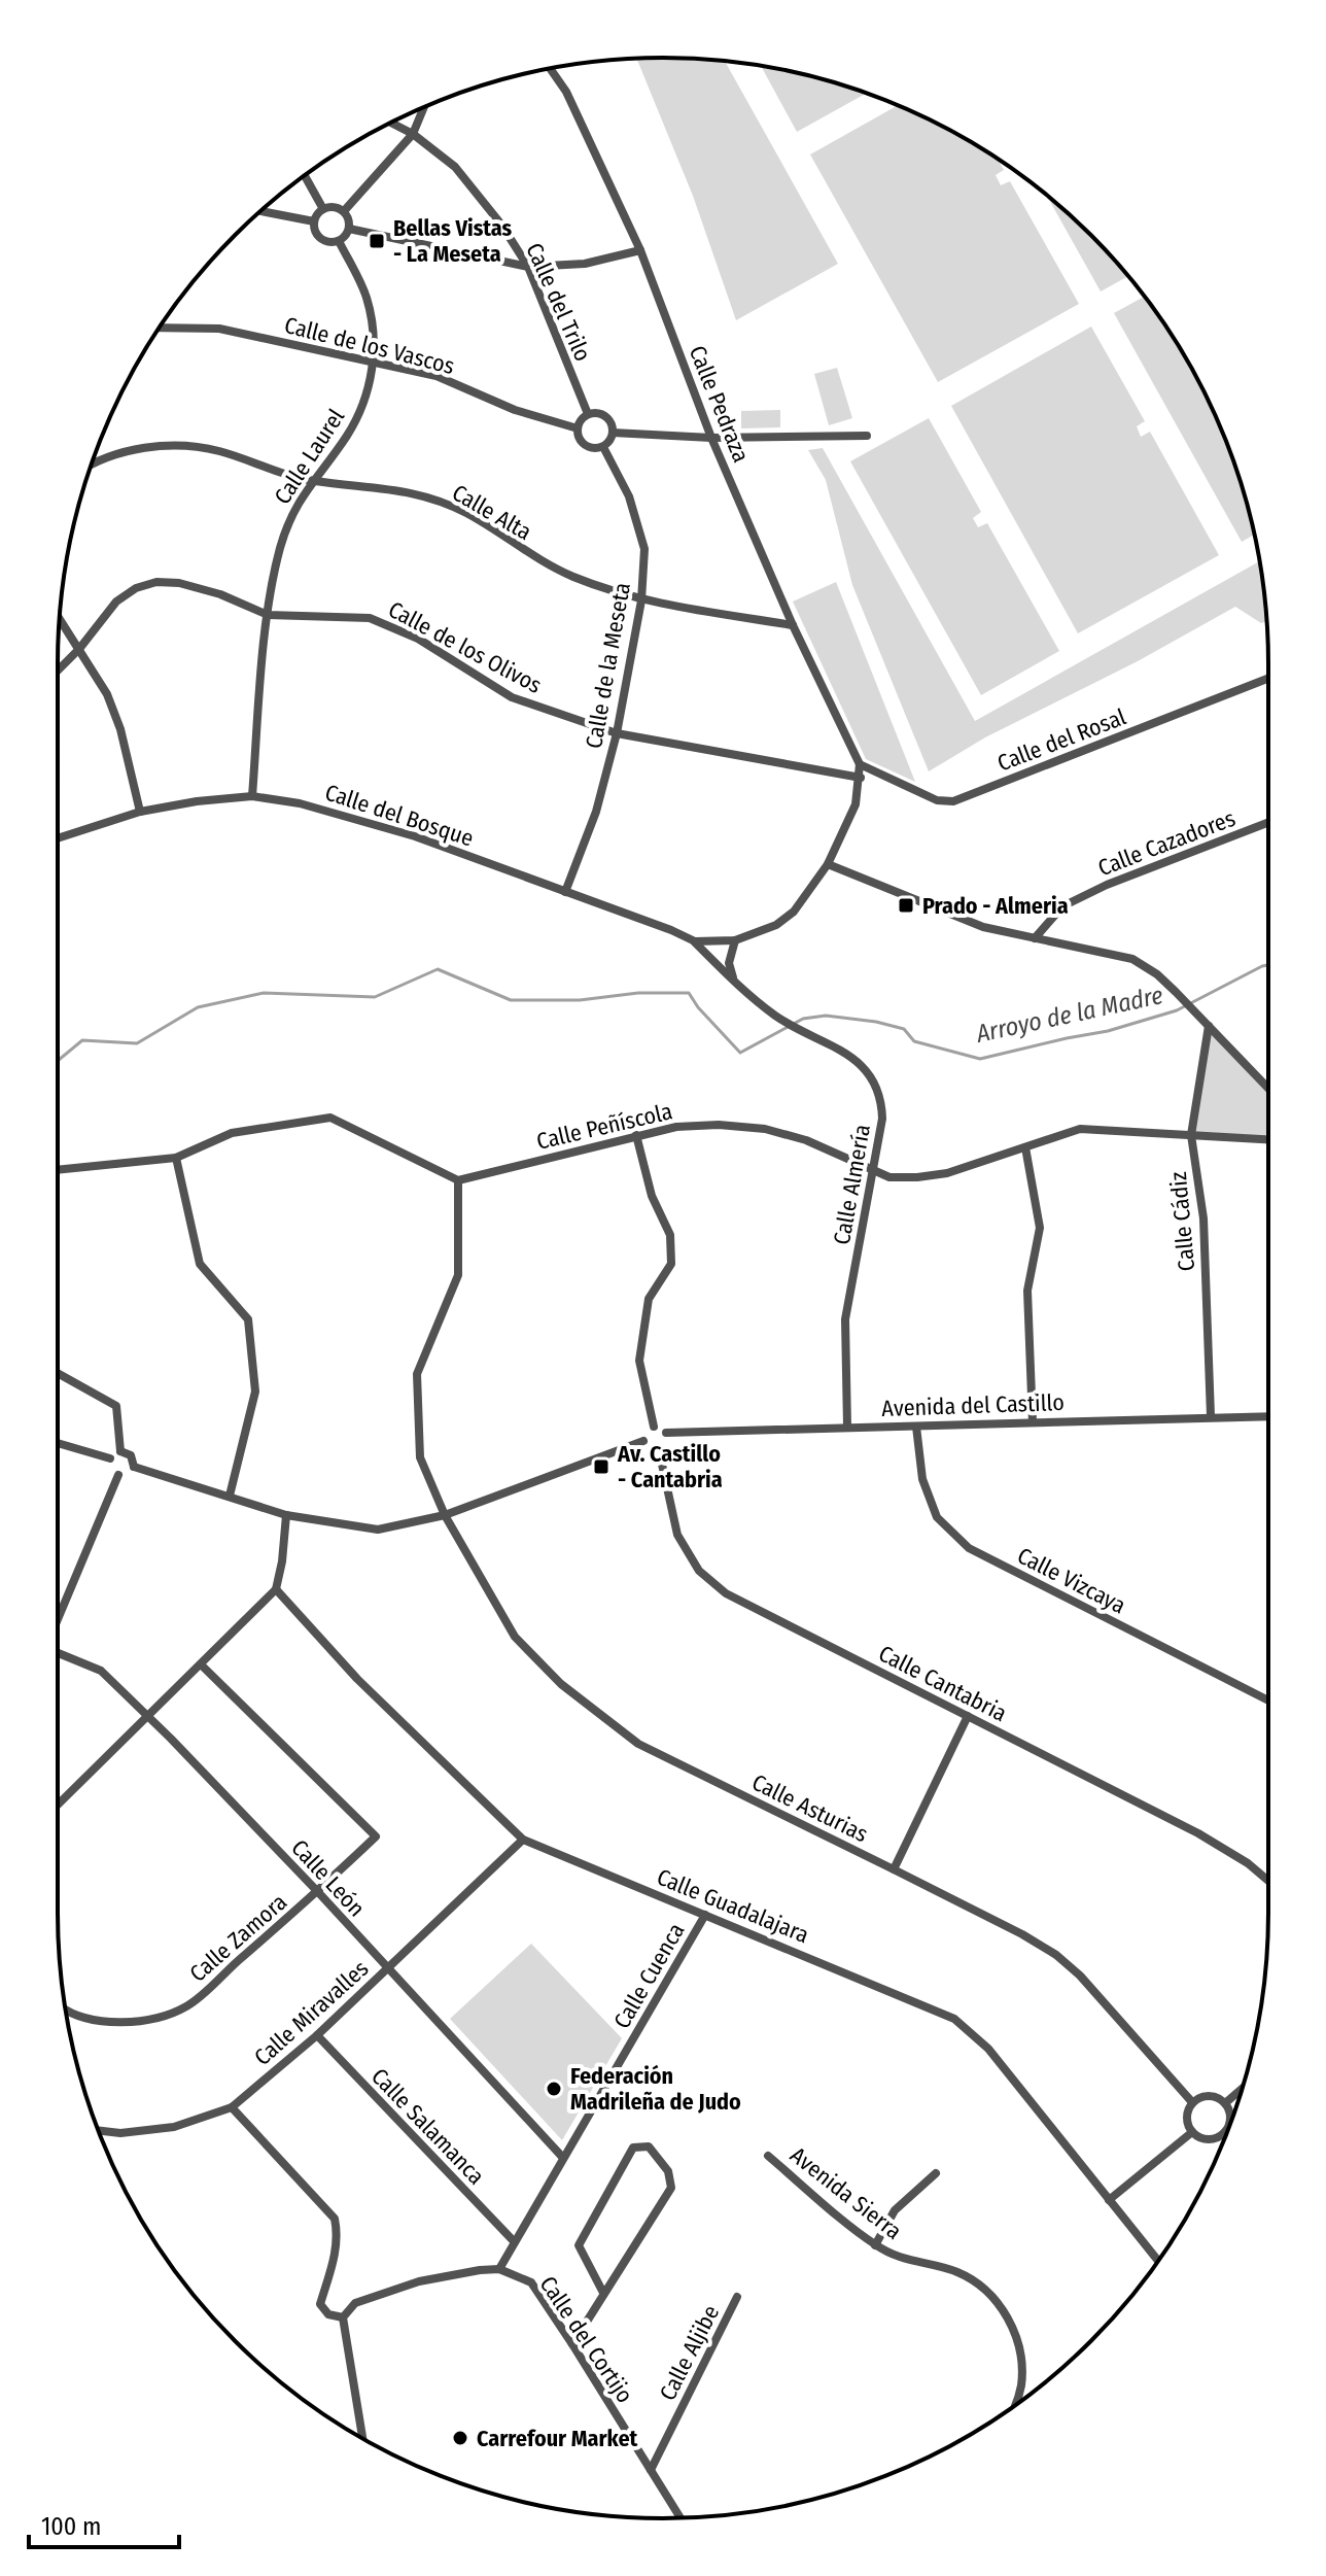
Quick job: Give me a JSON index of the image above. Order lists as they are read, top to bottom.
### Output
{
  "streets": {
    "street": [
      "Calle del Trilo",
      "Calle de los Vascos",
      "Calle Pedraza",
      "Calle Laurel",
      "Calle Alta",
      "Calle de los Olivos",
      "Calle de la Meseta",
      "Calle del Rosal",
      "Calle del Bosque",
      "Calle Cazadores",
      "Calle Peñíscola",
      "Calle Almería",
      "Calle Cádiz",
      "Avenida del Castillo",
      "Calle Vizcaya",
      "Calle Cantabria",
      "Calle Asturias",
      "Calle León",
      "Calle Guadalajara",
      "Calle Zamora",
      "Calle Cuenca",
      "Calle Miravalles",
      "Calle Salamanca",
      "Avenida Sierra",
      "Calle del Cortijo",
      "Calle Aljibe"
    ]
  },
  "crossings": [
    ["Calle del Trilo", "Calle de los Vascos"],
    ["Calle del Trilo", "Calle de la Meseta"],
    ["Calle de los Vascos", "Calle Laurel"],
    ["Calle de los Vascos", "Calle de la Meseta"],
    ["Calle Pedraza", "Calle Alta"],
    ["Calle Pedraza", "Calle del Rosal"],
    ["Calle Laurel", "Calle Alta"],
    ["Calle Laurel", "Calle de los Olivos"],
    ["Calle Laurel", "Calle del Bosque"],
    ["Calle Alta", "Calle de la Meseta"],
    ["Calle de los Olivos", "Calle de la Meseta"],
    ["Calle de la Meseta", "Calle del Bosque"],
    ["Calle del Bosque", "Calle Almería"],
    ["Calle Peñíscola", "Calle Almería"],
    ["Calle Peñíscola", "Calle Cádiz"],
    ["Calle Peñíscola", "Calle Asturias"],
    ["Calle Almería", "Avenida del Castillo"],
    ["Calle Cádiz", "Avenida del Castillo"],
    ["Avenida del Castillo", "Calle Vizcaya"],
    ["Avenida del Castillo", "Calle Cantabria"],
    ["Calle León", "Calle Zamora"],
    ["Calle León", "Calle Cuenca"],
    ["Calle León", "Calle Miravalles"],
    ["Calle Guadalajara", "Calle Cuenca"],
    ["Calle Guadalajara", "Calle Miravalles"],
    ["Calle Cuenca", "Calle Salamanca"],
    ["Calle Cuenca", "Calle del Cortijo"],
    ["Calle Miravalles", "Calle Salamanca"],
    ["Calle del Cortijo", "Calle Aljibe"]
  ],
  "water": ["Arroyo de la Madre"],
  "places": {
    "transit": ["Bellas Vistas - La Meseta", "Prado - Almeria", "Av. Castillo - Cantabria"],
    "other": ["Federación Madrileña de Judo", "Carrefour Market"]
  },
  "scale_bar": "100 m"
}
